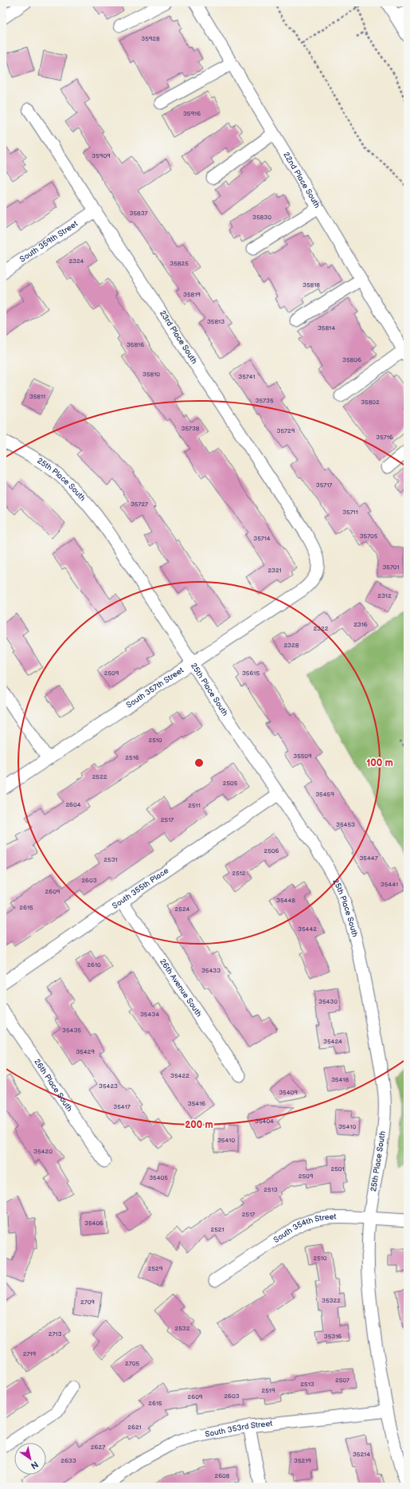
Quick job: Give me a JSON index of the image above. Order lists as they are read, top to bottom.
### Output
{
  "streets": {
    "street": [
      "22nd Place South",
      "South 359th Street",
      "23rd Place South",
      "25th Place South",
      "South 357th Street",
      "South 355th Place",
      "26th Avenue South",
      "26th Place South",
      "South 354th Street",
      "South 353rd Street"
    ]
  },
  "crossings": [
    ["South 359th Street", "23rd Place South"],
    ["23rd Place South", "South 357th Street"],
    ["25th Place South", "South 357th Street"],
    ["25th Place South", "South 355th Place"],
    ["25th Place South", "South 354th Street"],
    ["25th Place South", "South 353rd Street"],
    ["South 355th Place", "26th Avenue South"]
  ],
  "house_numbers": [
    "35928",
    "35916",
    "35909",
    "35837",
    "35830",
    "2324",
    "35825",
    "35818",
    "35819",
    "35813",
    "35814",
    "35816",
    "35806",
    "35810",
    "35741",
    "35811",
    "35735",
    "35802",
    "35738",
    "35729",
    "35716",
    "35717",
    "35727",
    "35711",
    "35705",
    "35714",
    "35701",
    "2321",
    "2312",
    "2316",
    "2322",
    "2328",
    "2509",
    "35615",
    "2510",
    "35509",
    "2516",
    "2522",
    "2505",
    "35459",
    "2604",
    "2511",
    "2517",
    "35453",
    "2506",
    "35447",
    "2531",
    "2512",
    "2603",
    "35441",
    "2609",
    "35448",
    "2615",
    "2524",
    "35442",
    "2610",
    "35433",
    "35430",
    "35434",
    "35435",
    "35424",
    "35429",
    "35422",
    "35418",
    "35423",
    "35409",
    "35416",
    "35417",
    "35404",
    "35410",
    "35410",
    "35420",
    "2501",
    "2509",
    "35405",
    "2513",
    "2517",
    "35406",
    "2521",
    "2510",
    "2529",
    "35322",
    "2709",
    "2532",
    "2713",
    "35316",
    "2719",
    "2705",
    "2507",
    "2513",
    "2519",
    "2603",
    "2609",
    "2615",
    "2621",
    "2627",
    "35214",
    "2633",
    "35219",
    "2608"
  ],
  "north": "bottom right",
  "rings": ["100 m", "200 m"]
}
